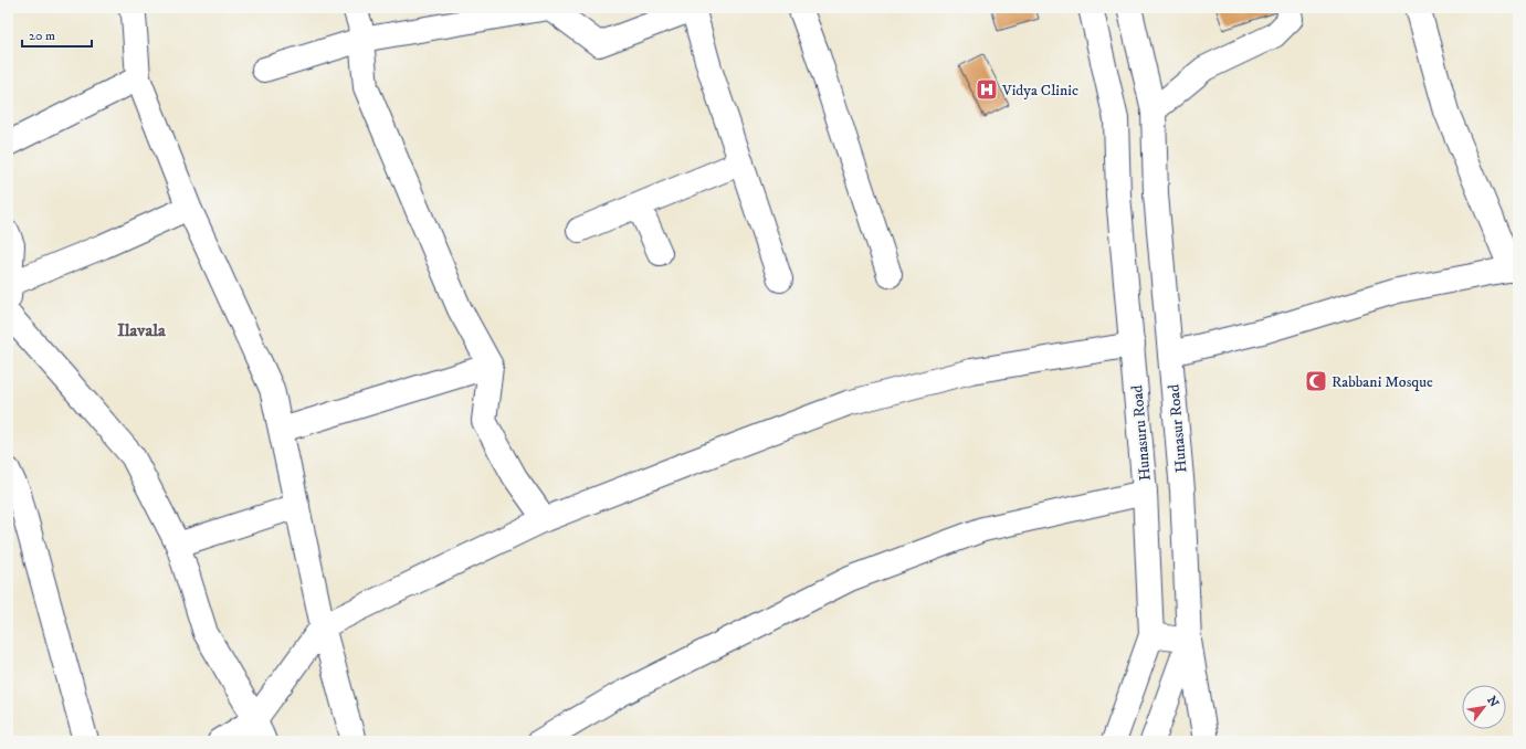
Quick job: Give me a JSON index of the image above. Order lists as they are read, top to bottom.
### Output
{
  "streets": {
    "main road": ["Hunasur Road", "Hunasuru Road"]
  },
  "districts": ["Ilavala"],
  "places": {
    "hospital": ["Vidya Clinic"],
    "mosque": ["Rabbani Mosque"]
  },
  "scale_bar": "20 m",
  "north": "top right"
}
